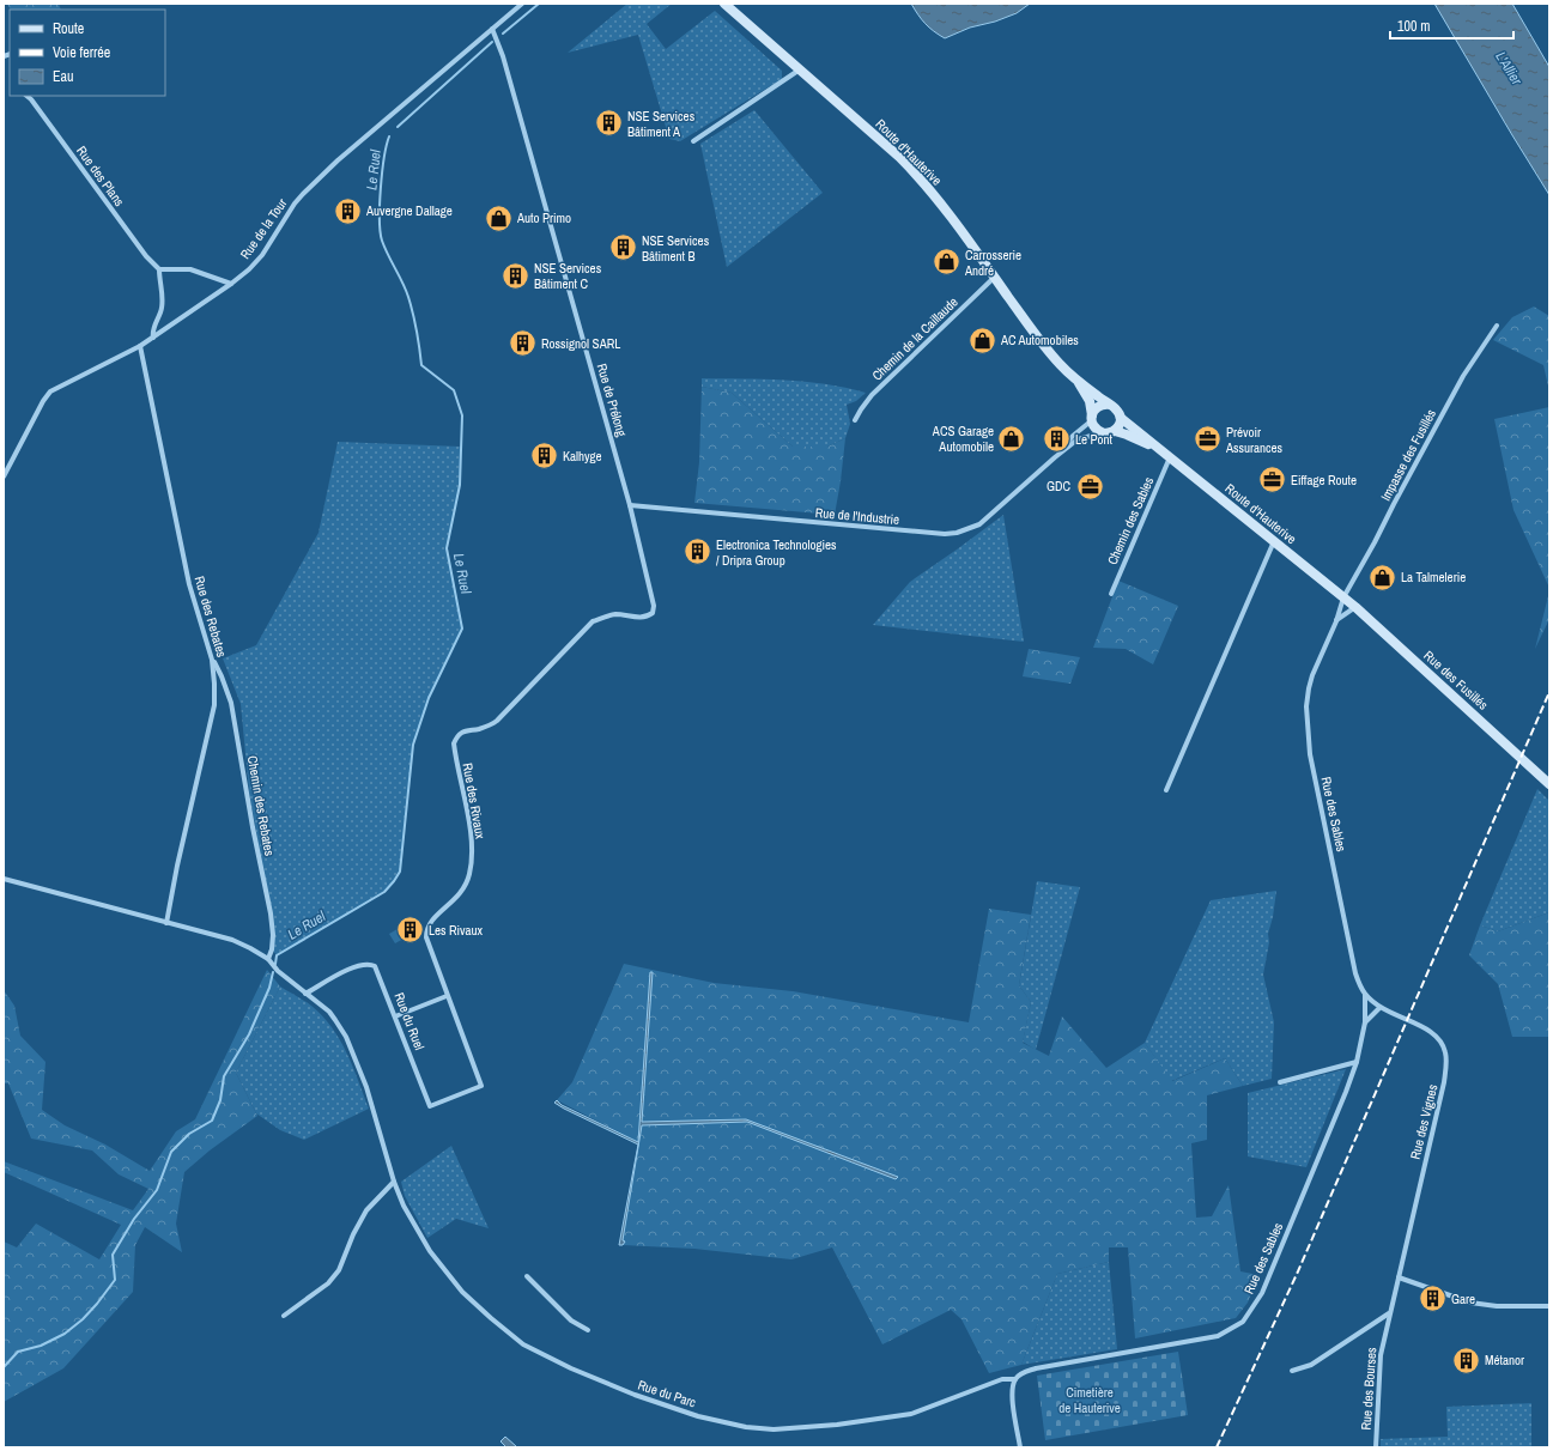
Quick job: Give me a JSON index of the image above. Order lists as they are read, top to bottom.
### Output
{
  "streets": {
    "main road": ["Route d'Hauterive", "Rue des Fusillés"],
    "street": [
      "Rue des Plans",
      "Rue de la Tour",
      "Chemin de la Caillaude",
      "Rue de Prélong",
      "Impasse des Fusillés",
      "Rue de l'Industrie",
      "Chemin des Sables",
      "Rue des Rebates",
      "Rue des Rivaux",
      "Chemin des Rebates",
      "Rue des Sables",
      "Rue du Ruel",
      "Rue des Vignes",
      "Rue des Bourses",
      "Rue du Parc"
    ]
  },
  "crossings": [
    ["Route d'Hauterive", "Chemin de la Caillaude"],
    ["Route d'Hauterive", "Impasse des Fusillés"],
    ["Route d'Hauterive", "Rue de l'Industrie"],
    ["Route d'Hauterive", "Chemin des Sables"],
    ["Route d'Hauterive", "Rue des Fusillés"],
    ["Route d'Hauterive", "Rue des Sables"],
    ["Rue de la Tour", "Rue de Prélong"],
    ["Rue de la Tour", "Rue des Rebates"],
    ["Rue de Prélong", "Rue de l'Industrie"],
    ["Rue de Prélong", "Rue des Rivaux"],
    ["Impasse des Fusillés", "Rue des Fusillés"],
    ["Impasse des Fusillés", "Rue des Sables"],
    ["Rue des Rebates", "Chemin des Rebates"],
    ["Rue des Fusillés", "Rue des Sables"],
    ["Rue des Rivaux", "Rue du Ruel"],
    ["Rue des Sables", "Rue des Vignes"],
    ["Rue des Sables", "Rue du Parc"],
    ["Rue des Vignes", "Rue des Bourses"]
  ],
  "water": ["L'Allier", "Le Ruel"],
  "parks": ["Cimetière de Hauterive"],
  "places": {
    "building": [
      "NSE Services Bâtiment A",
      "Auvergne Dallage",
      "NSE Services Bâtiment B",
      "NSE Services Bâtiment C",
      "Rossignol SARL",
      "Le Pont",
      "Kalhyge",
      "Electronica Technologies / Dripra Group",
      "Les Rivaux",
      "Gare",
      "Métanor"
    ],
    "shop": [
      "Auto Primo",
      "Carrosserie André",
      "AC Automobiles",
      "ACS Garage Automobile",
      "La Talmelerie"
    ],
    "office": ["Prévoir Assurances", "Eiffage Route", "GDC"]
  },
  "legend": ["Route", "Voie ferrée", "Eau"],
  "scale_bar": "100 m"
}
